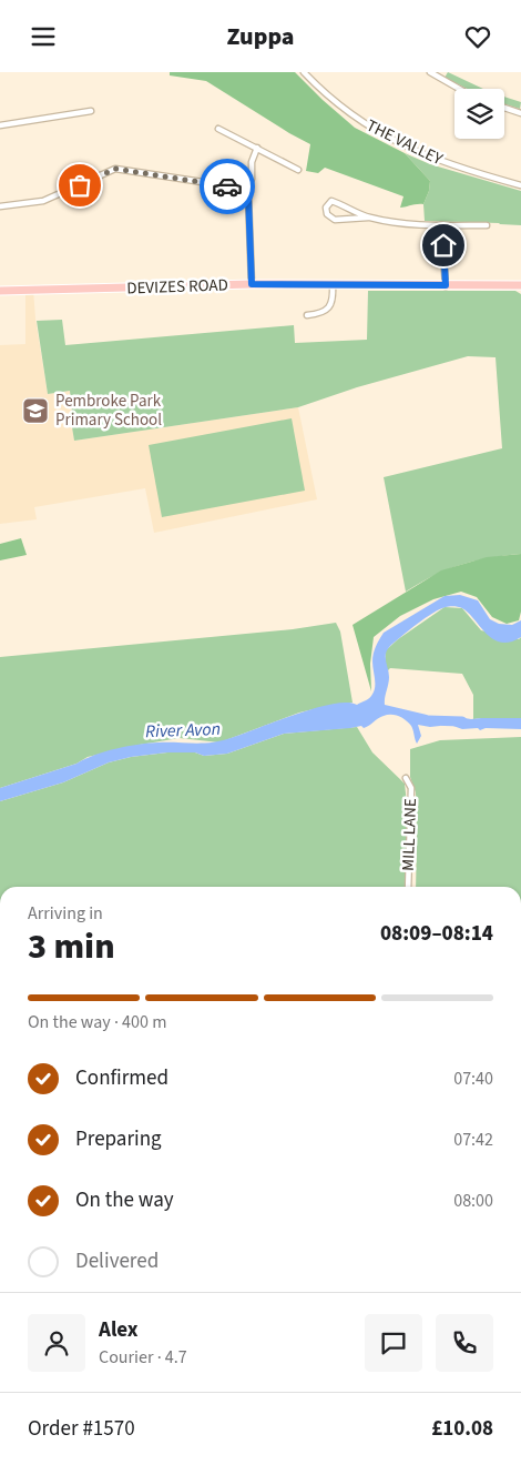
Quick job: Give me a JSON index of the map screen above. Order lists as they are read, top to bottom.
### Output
{
  "streets": {
    "main road": ["DEVIZES ROAD"],
    "street": ["THE VALLEY", "MILL LANE"]
  },
  "water": ["River Avon"],
  "places": {
    "school or university": ["Pembroke Park Primary School"]
  },
  "page": {
    "header": "Zuppa",
    "heading": ["3 min", "Arriving in", "08:09–08:14"],
    "panel": [
      "Alex",
      "Courier · 4.7",
      "Order #1570",
      "£10.08"
    ],
    "bar": "On the way · 400 m",
    "list": [
      ["Confirmed", "07:40"],
      ["Preparing", "07:42"],
      ["On the way", "08:00"],
      "Delivered"
    ]
  }
}
